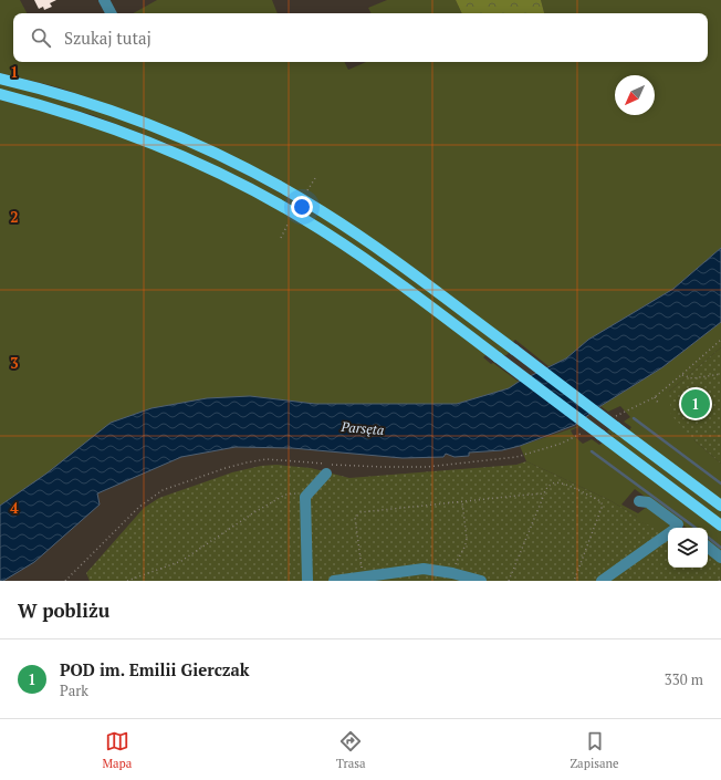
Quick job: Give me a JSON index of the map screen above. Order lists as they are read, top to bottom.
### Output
{
  "water": ["Parsęta"],
  "north": "bottom left",
  "page": {
    "search": "Szukaj tutaj",
    "pins": "1",
    "heading": "W pobliżu",
    "list": [
      {
        "mark": "1",
        "name": "POD im. Emilii Gierczak",
        "note": "Park",
        "value": "330 m"
      }
    ],
    "nav": ["Mapa", "Trasa", "Zapisane"]
  },
  "grid": {
    "rows": [
      "1",
      "2",
      "3",
      "4"
    ]
  }
}
